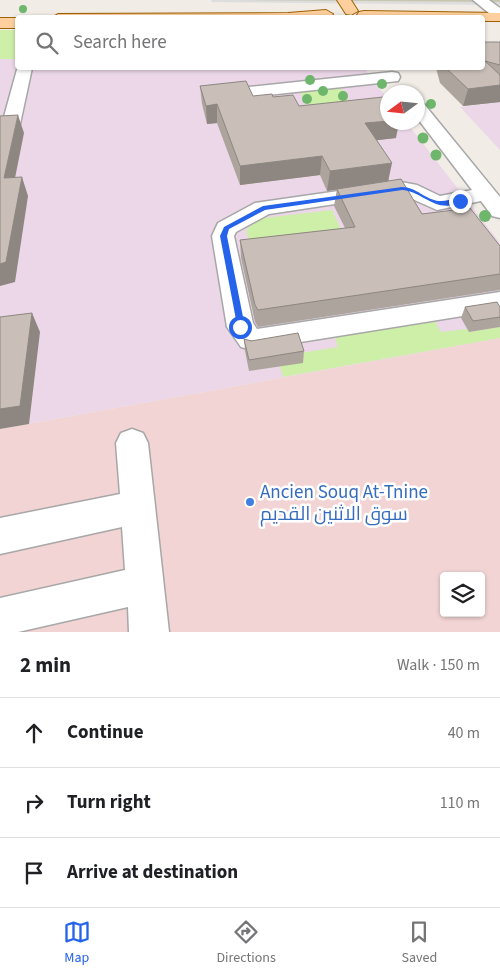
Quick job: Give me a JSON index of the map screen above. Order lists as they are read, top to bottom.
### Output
{
  "places": ["Ancien Souq At-Tnine سوق الاثنين القديم"],
  "north": "left",
  "page": {
    "search": "Search here",
    "heading": ["2 min", "Walk · 150 m"],
    "list": [
      ["Continue", "40 m"],
      ["Turn right", "110 m"],
      "Arrive at destination"
    ],
    "nav": ["Map", "Directions", "Saved"]
  }
}
